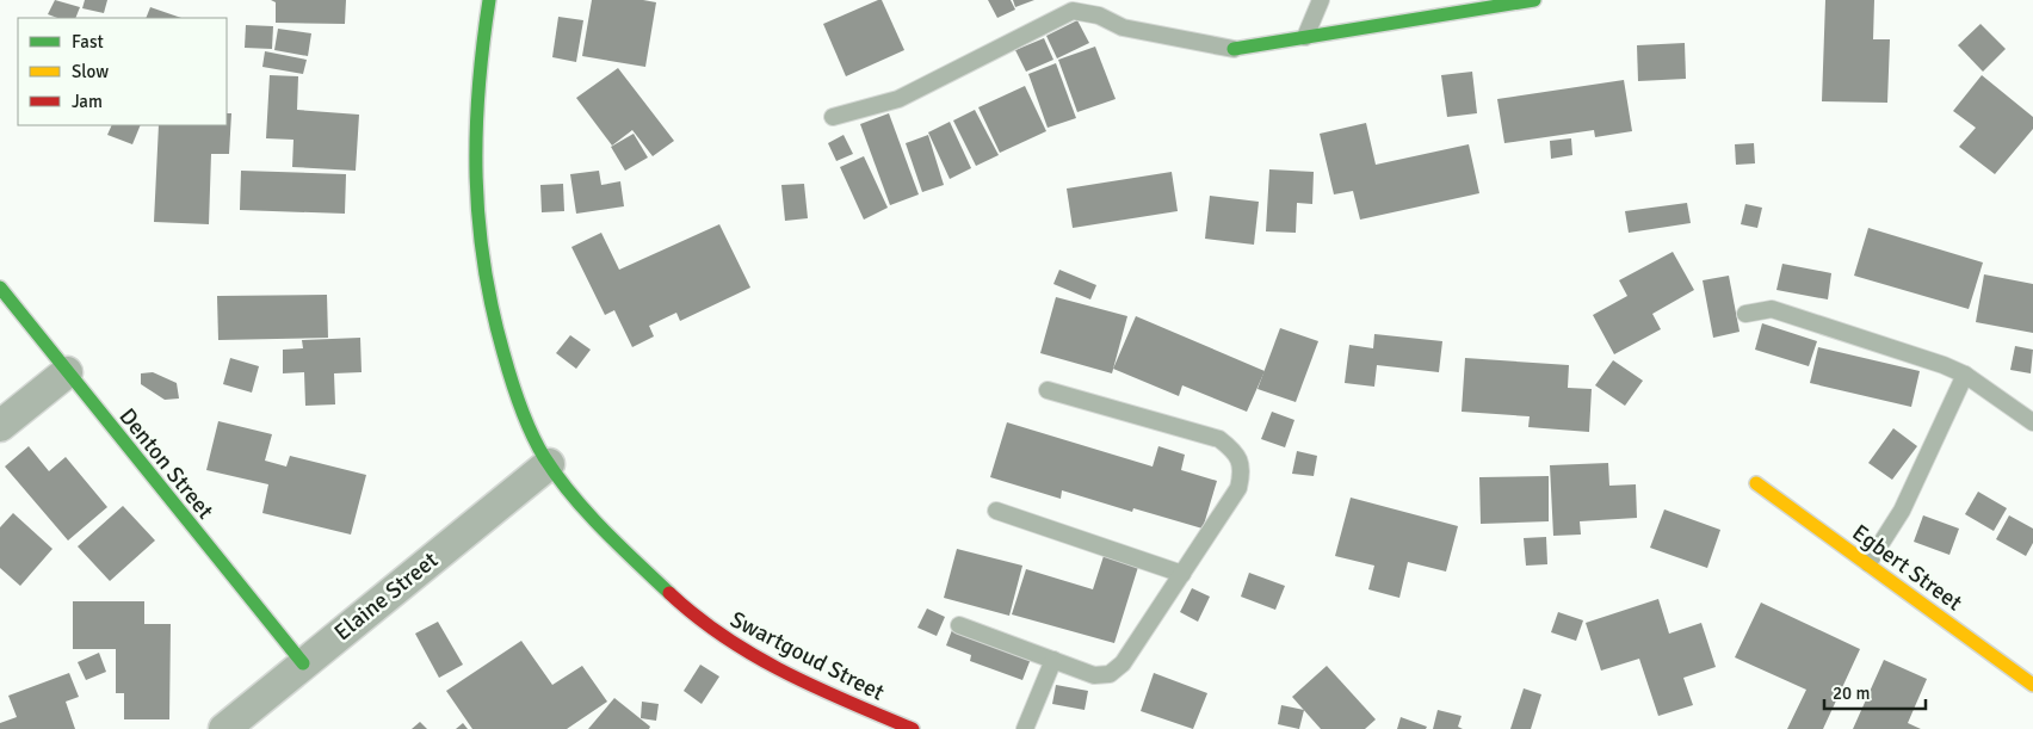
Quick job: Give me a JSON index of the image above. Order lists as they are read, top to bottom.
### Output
{
  "streets": {
    "street": [
      "Denton Street",
      "Egbert Street",
      "Elaine Street",
      "Swartgoud Street"
    ]
  },
  "crossings": [
    ["Denton Street", "Elaine Street"],
    ["Elaine Street", "Swartgoud Street"]
  ],
  "legend": ["Fast", "Slow", "Jam"],
  "scale_bar": "20 m"
}
